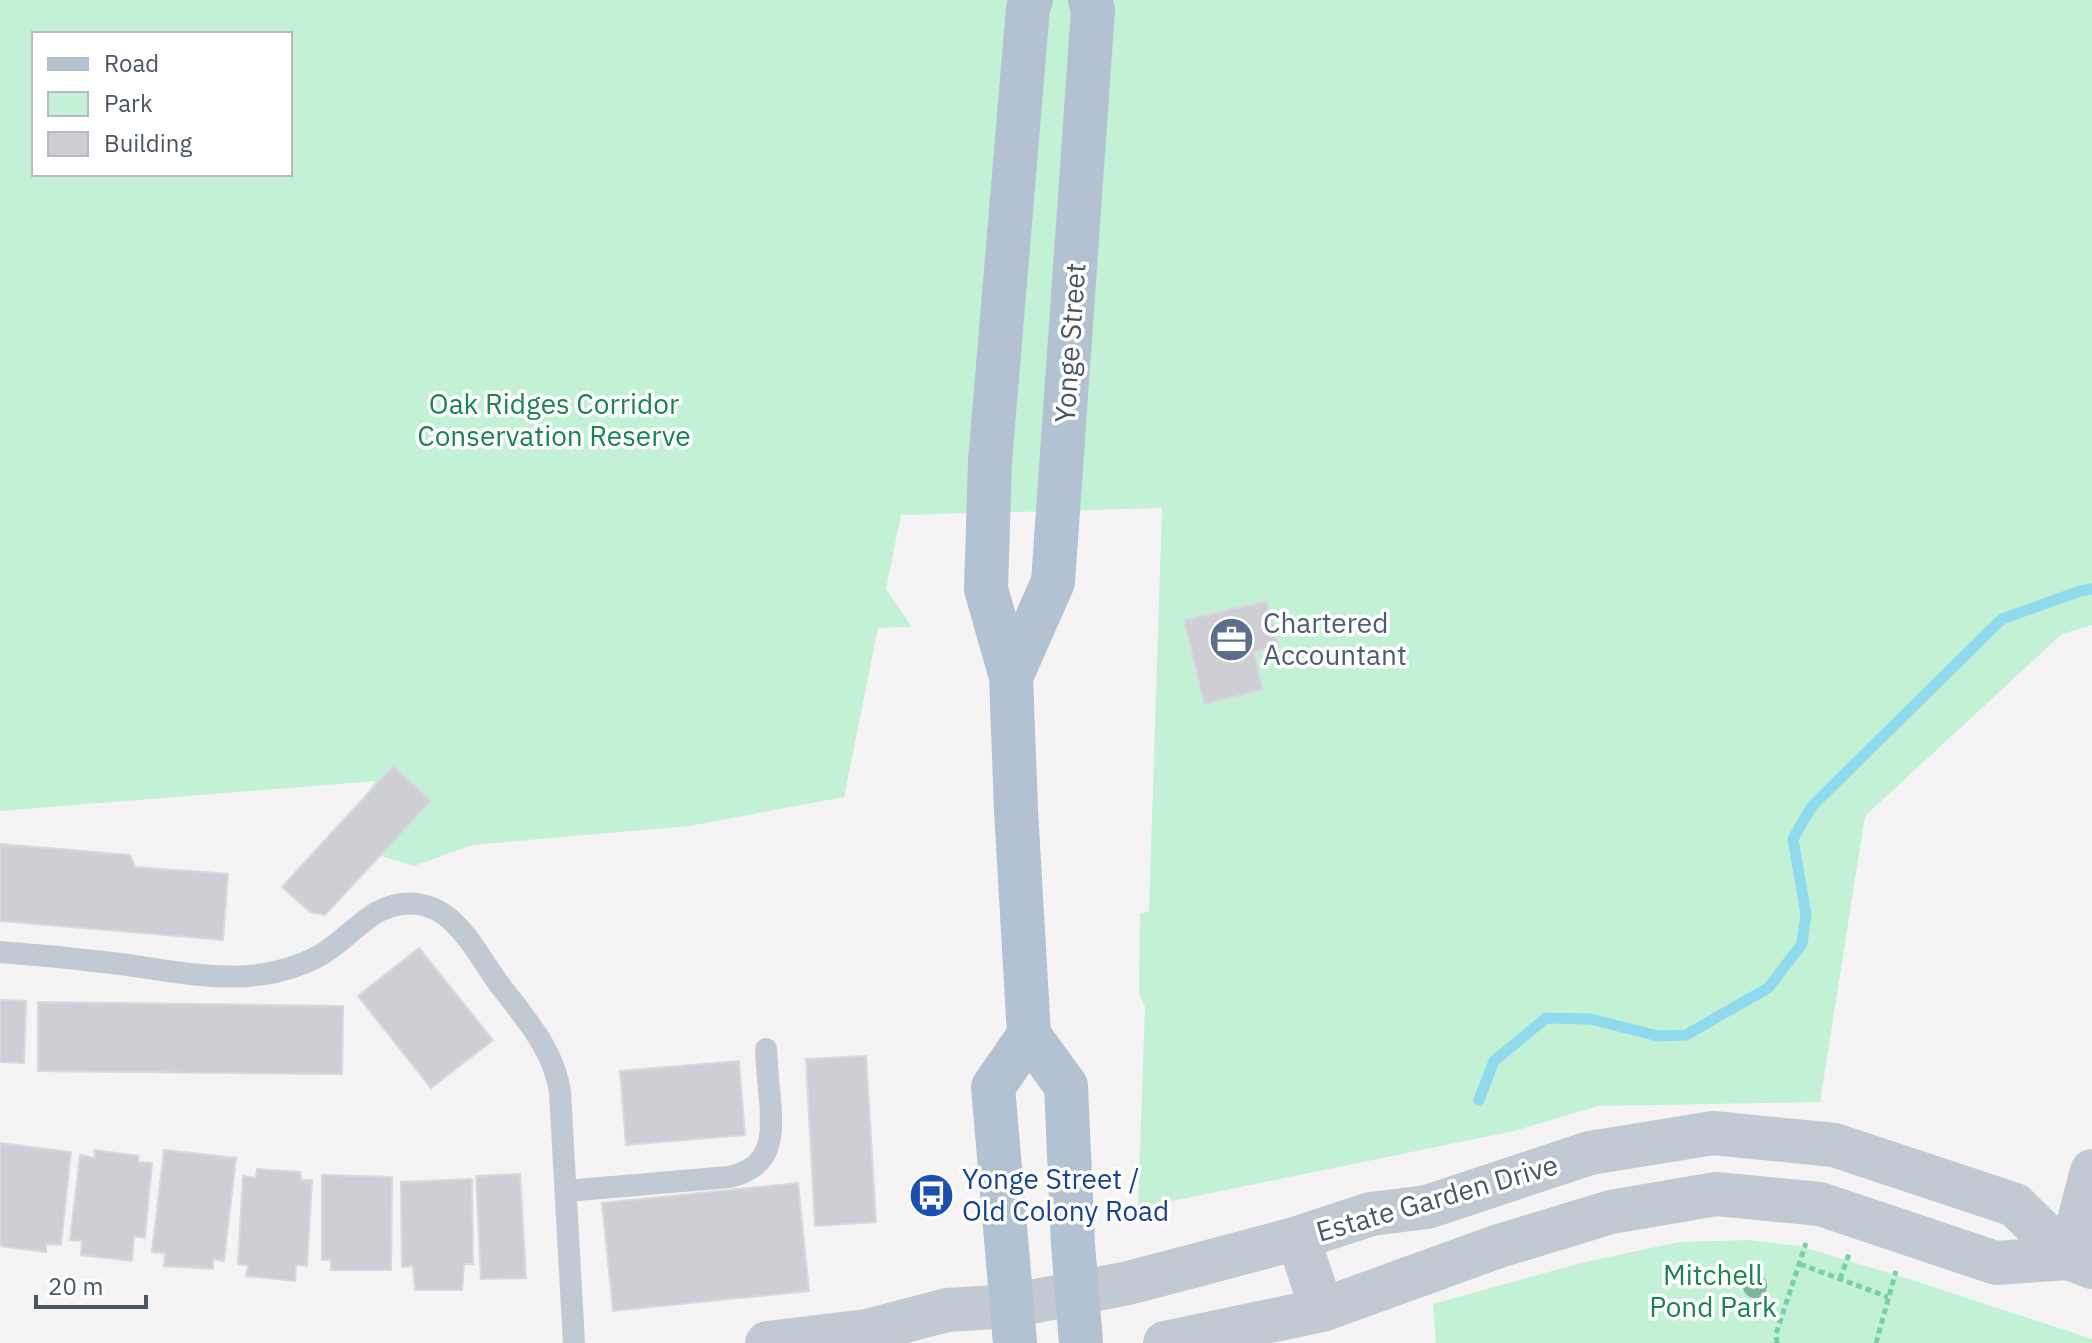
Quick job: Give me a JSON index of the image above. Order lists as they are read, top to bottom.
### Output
{
  "streets": {
    "main road": ["Yonge Street"],
    "street": ["Estate Garden Drive"]
  },
  "parks": ["Oak Ridges Corridor Conservation Reserve", "Mitchell Pond Park"],
  "places": {
    "office": ["Chartered Accountant"],
    "bus stop": ["Yonge Street / Old Colony Road"]
  },
  "legend": ["Road", "Park", "Building"],
  "scale_bar": "20 m"
}
